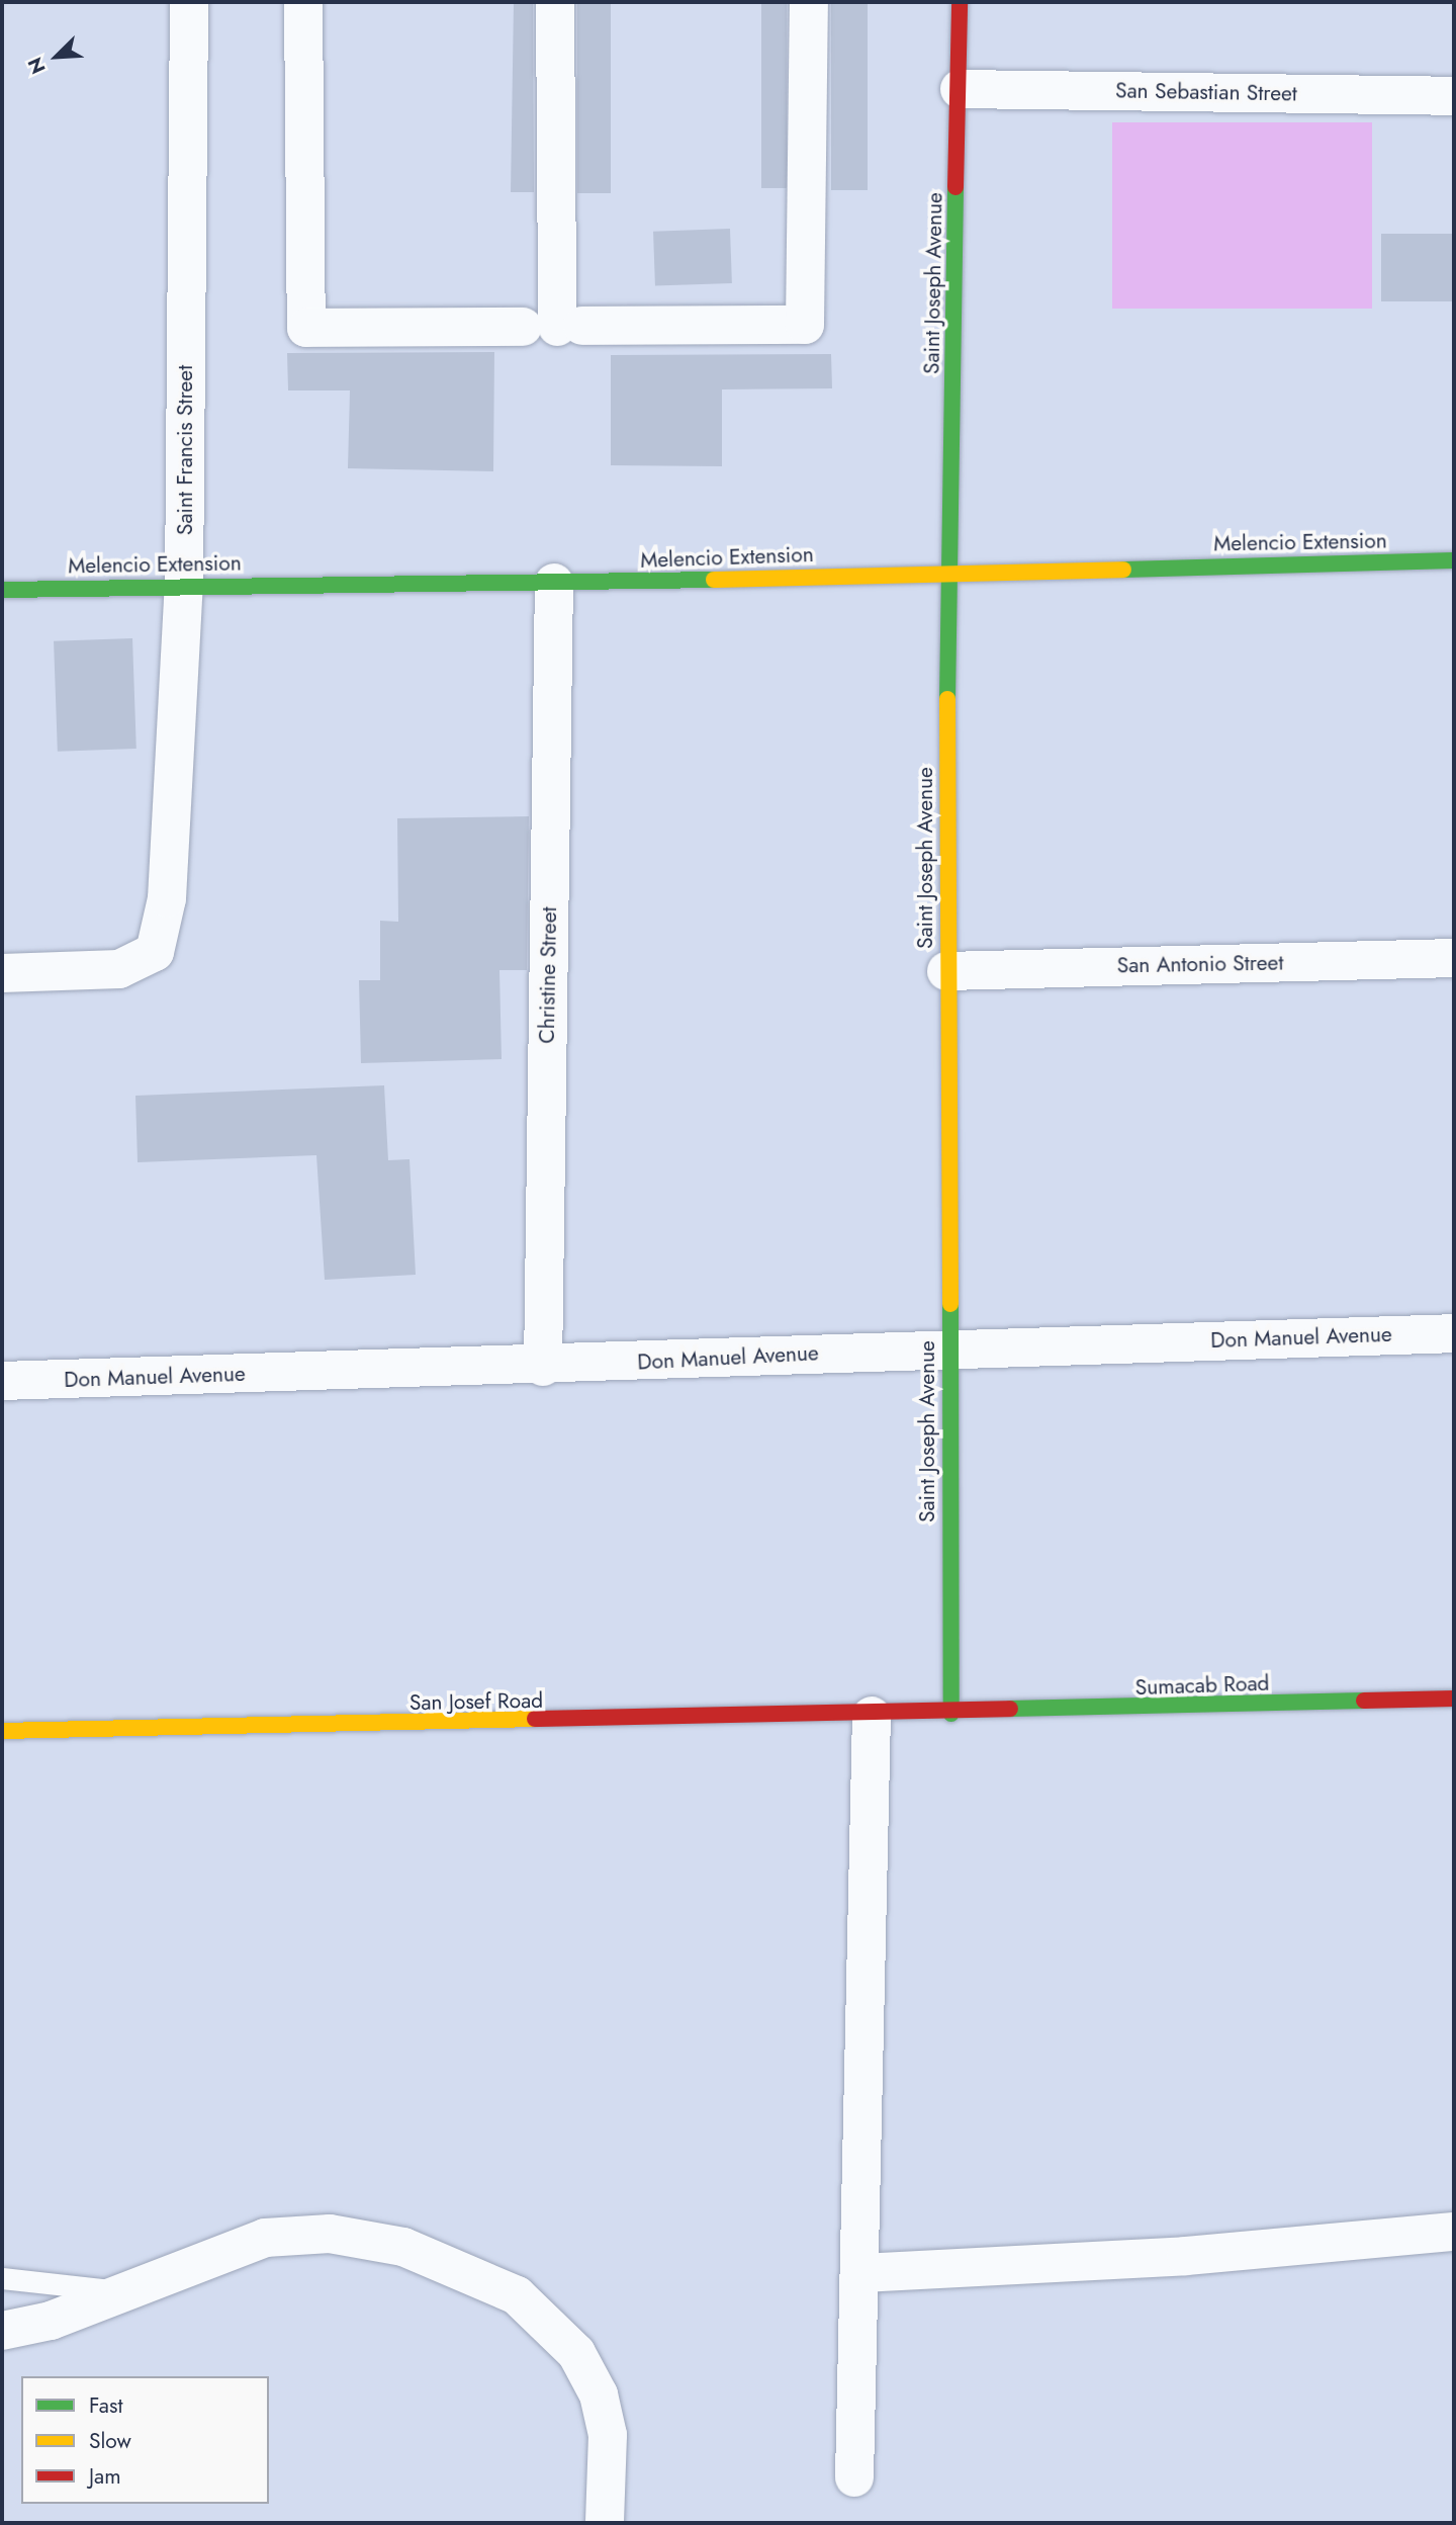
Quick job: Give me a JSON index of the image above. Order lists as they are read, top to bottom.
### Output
{
  "streets": {
    "street": [
      "San Sebastian Street",
      "Saint Joseph Avenue",
      "Saint Francis Street",
      "Melencio Extension",
      "San Antonio Street",
      "Christine Street",
      "Don Manuel Avenue",
      "Sumacab Road",
      "San Josef Road"
    ]
  },
  "crossings": [
    ["San Sebastian Street", "Saint Joseph Avenue"],
    ["Saint Joseph Avenue", "Melencio Extension"],
    ["Saint Joseph Avenue", "San Antonio Street"],
    ["Saint Joseph Avenue", "Don Manuel Avenue"],
    ["Saint Joseph Avenue", "Sumacab Road"],
    ["Saint Joseph Avenue", "San Josef Road"],
    ["Saint Francis Street", "Melencio Extension"],
    ["Melencio Extension", "Christine Street"],
    ["Christine Street", "Don Manuel Avenue"],
    ["Sumacab Road", "San Josef Road"]
  ],
  "legend": ["Fast", "Slow", "Jam"],
  "north": "bottom left"
}
